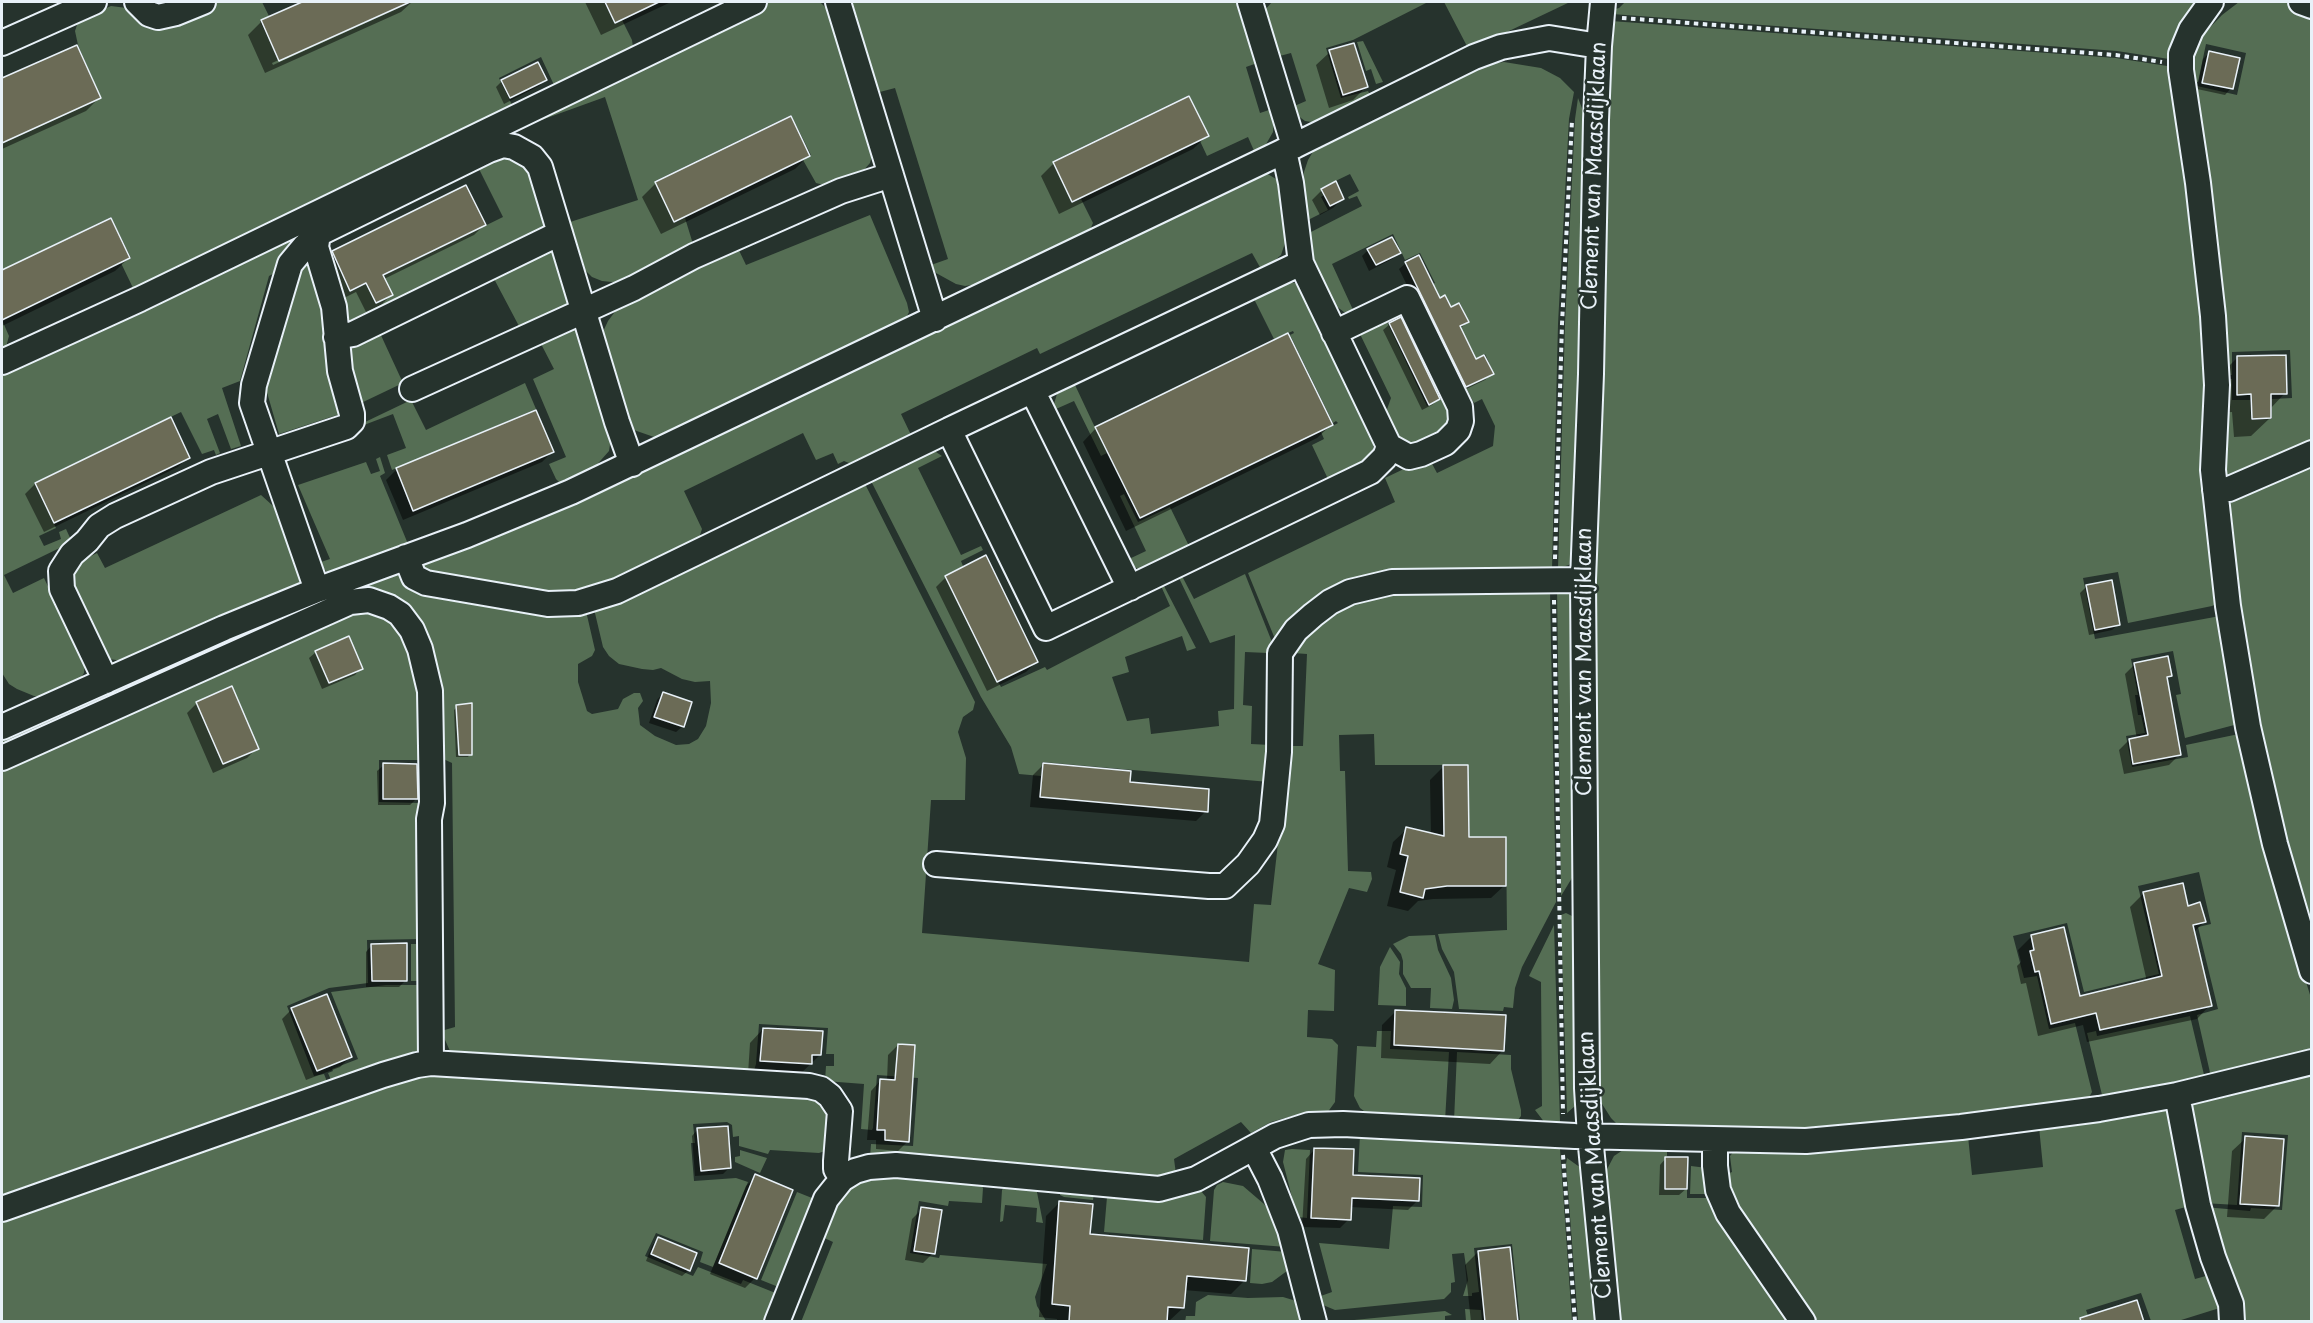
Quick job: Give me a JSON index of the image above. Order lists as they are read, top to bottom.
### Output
{
  "streets": {
    "street": ["Clement van Maasdijklaan"]
  }
}
